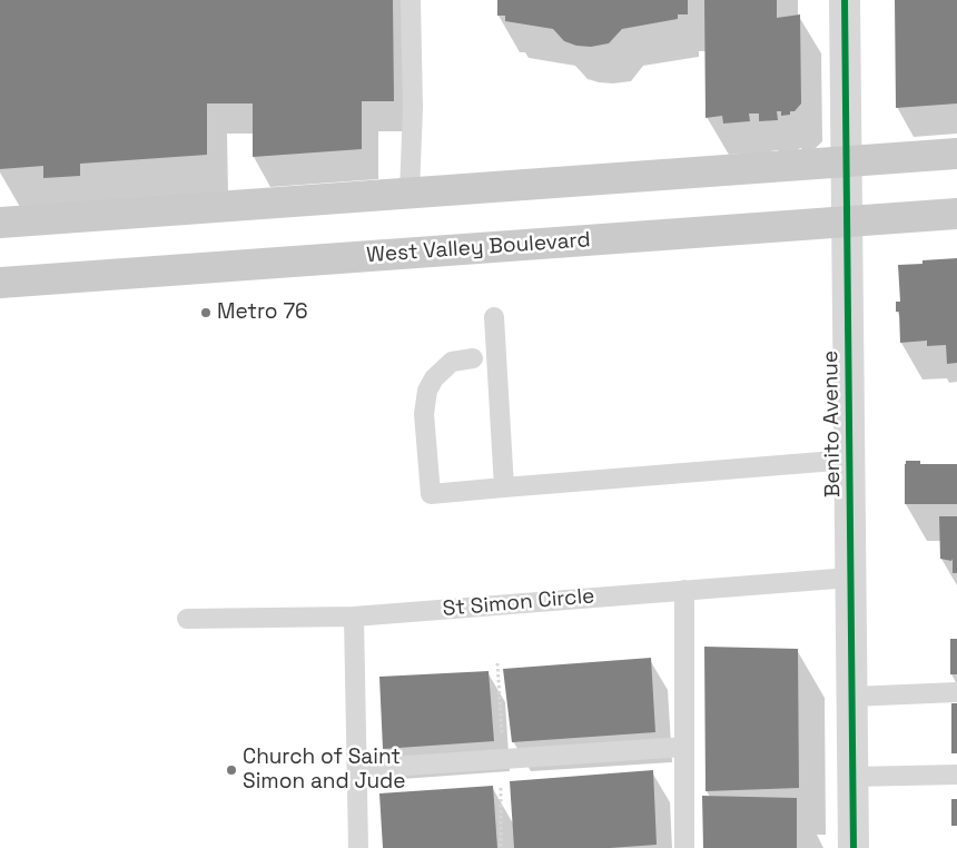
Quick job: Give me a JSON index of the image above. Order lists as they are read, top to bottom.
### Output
{
  "streets": {
    "main road": ["West Valley Boulevard"],
    "street": ["Benito Avenue"],
    "lane": ["St Simon Circle"]
  },
  "crossings": [
    ["West Valley Boulevard", "Benito Avenue"],
    ["Benito Avenue", "St Simon Circle"]
  ],
  "places": ["Metro 76", "Church of Saint Simon and Jude"]
}
